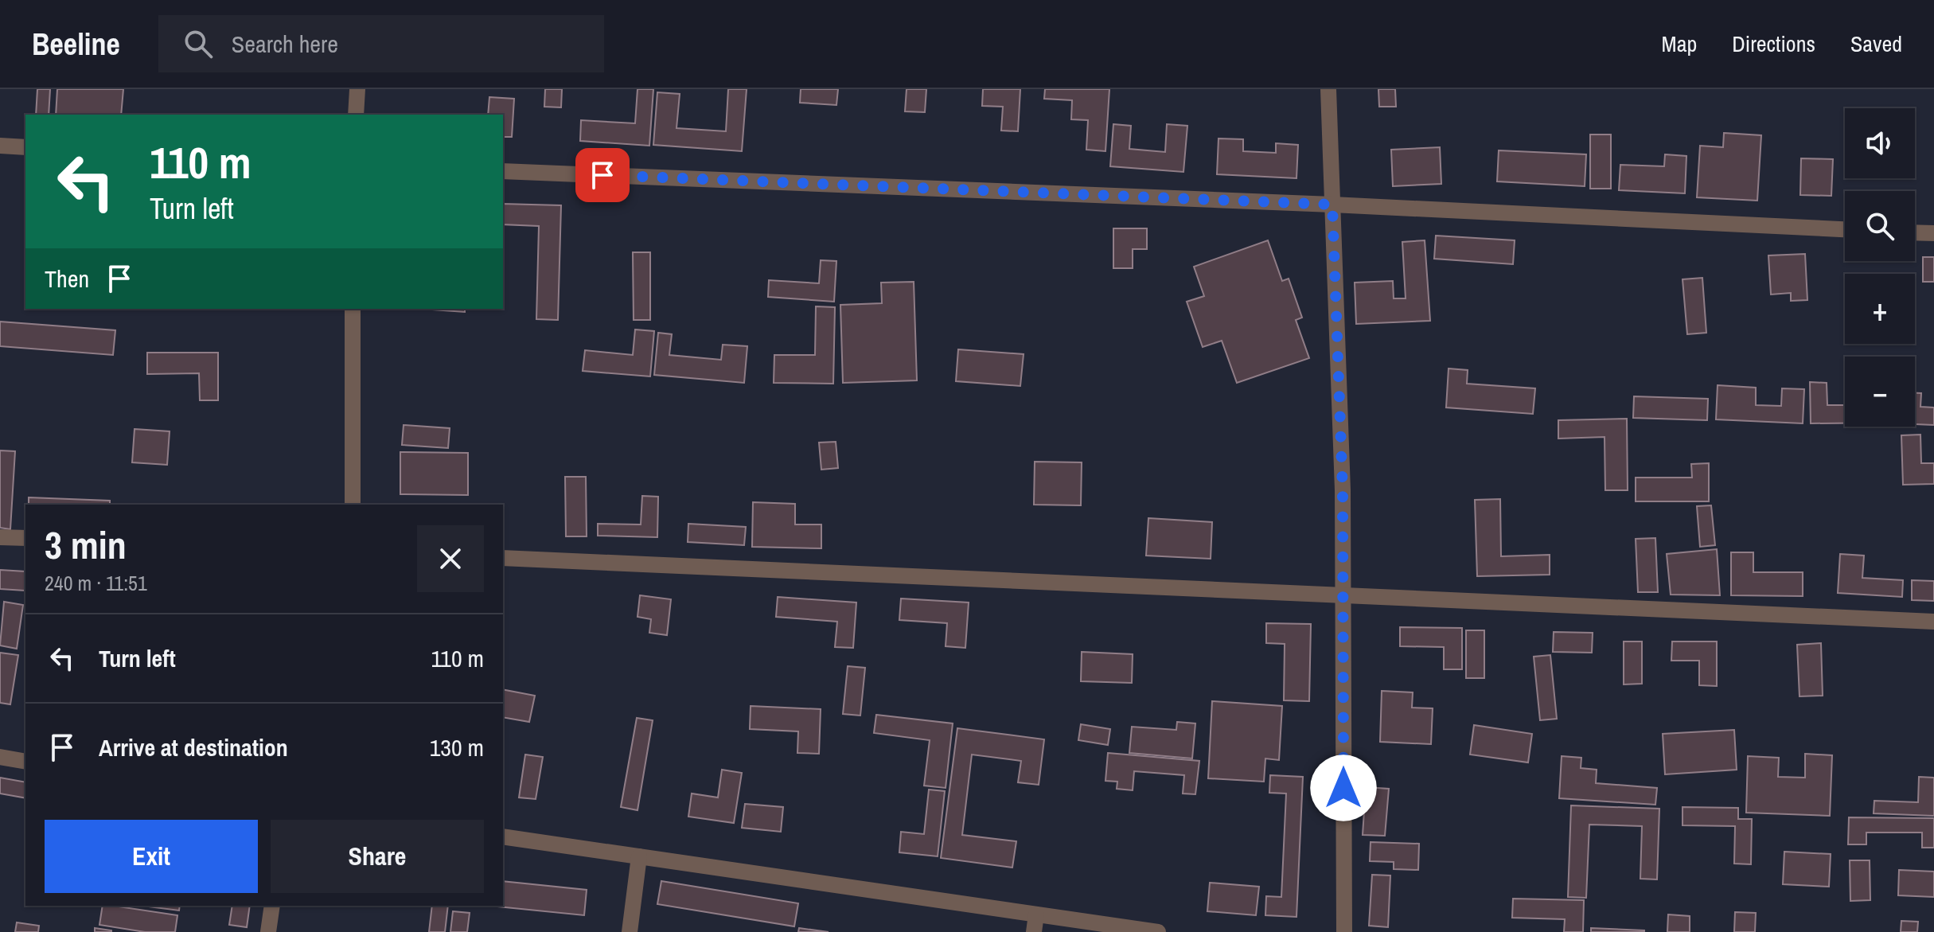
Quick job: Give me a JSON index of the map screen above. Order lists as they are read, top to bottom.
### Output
{
  "page": {
    "header": "Beeline",
    "search": "Search here",
    "nav": ["Map", "Directions", "Saved"],
    "map_buttons": ["+", "−"],
    "turn": ["110 m", "Turn left"],
    "then": "Then",
    "heading": ["3 min", "240 m · 11:51"],
    "list": [
      {
        "name": "Turn left",
        "value": "110 m"
      },
      {
        "name": "Arrive at destination",
        "value": "130 m"
      }
    ],
    "buttons": ["Exit", "Share"]
  }
}
